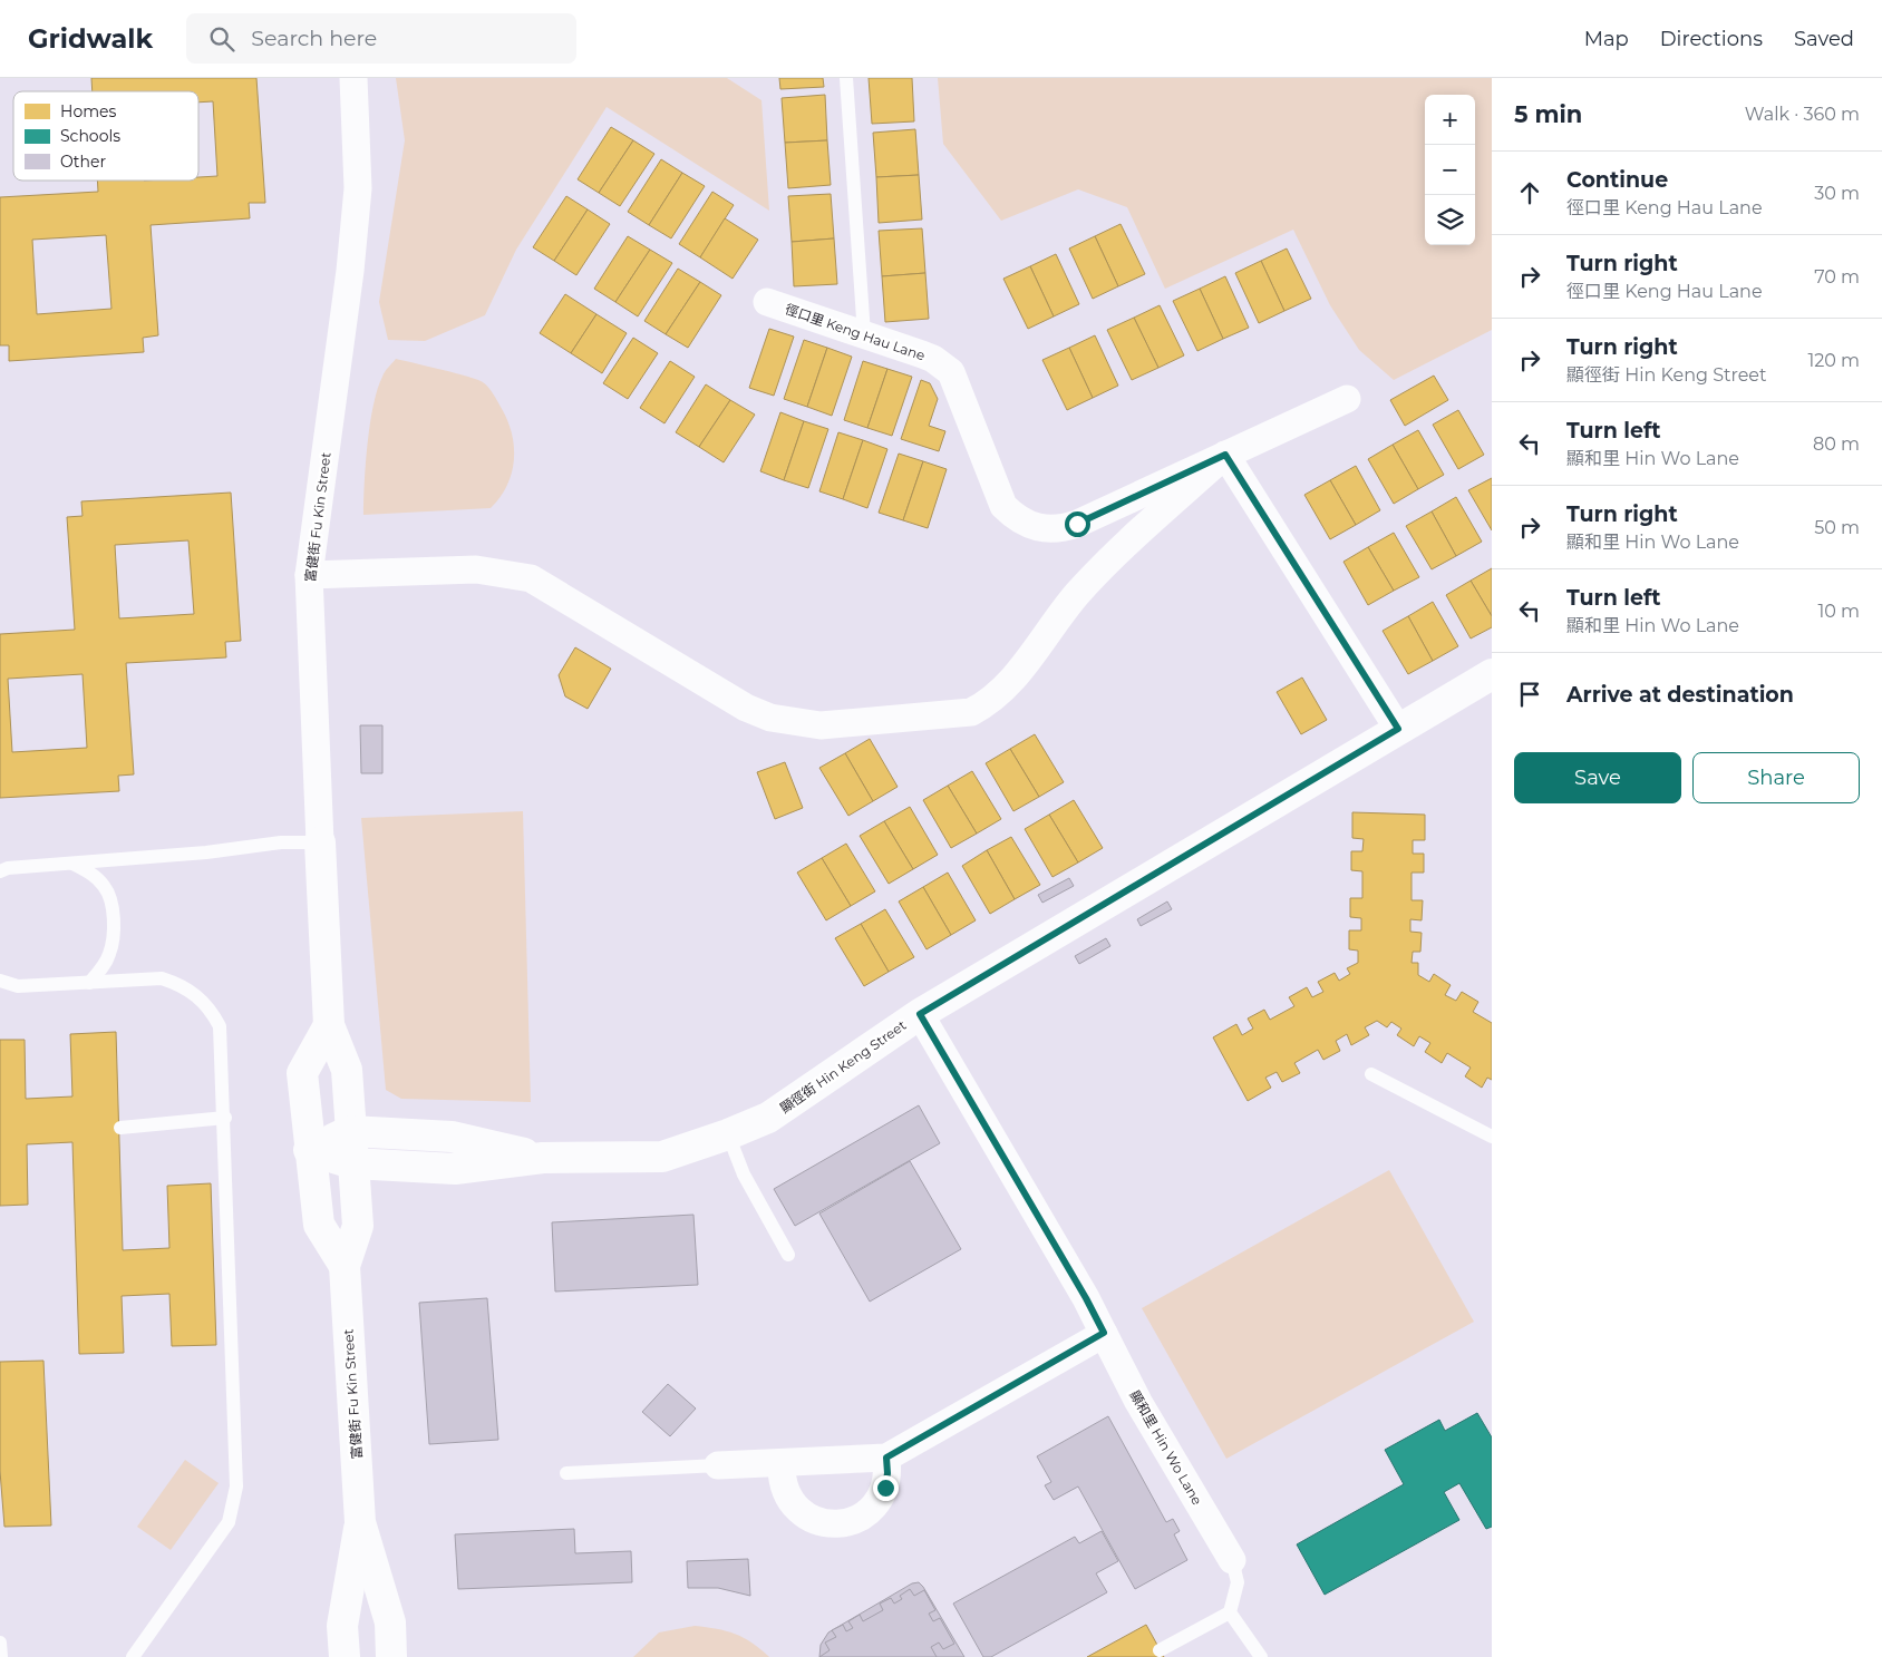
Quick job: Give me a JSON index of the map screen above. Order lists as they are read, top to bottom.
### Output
{
  "streets": {
    "street": [
      "徑口里 Keng Hau Lane",
      "富健街 Fu Kin Street",
      "顯徑街 Hin Keng Street",
      "顯和里 Hin Wo Lane"
    ]
  },
  "crossings": [
    ["富健街 Fu Kin Street", "顯徑街 Hin Keng Street"],
    ["顯徑街 Hin Keng Street", "顯和里 Hin Wo Lane"]
  ],
  "legend": ["Homes", "Schools", "Other"],
  "page": {
    "header": "Gridwalk",
    "search": "Search here",
    "nav": ["Map", "Directions", "Saved"],
    "heading": ["5 min", "Walk · 360 m"],
    "map_buttons": ["+", "−"],
    "list": [
      ["Continue", "徑口里 Keng Hau Lane", "30 m"],
      ["Turn right", "徑口里 Keng Hau Lane", "70 m"],
      ["Turn right", "顯徑街 Hin Keng Street", "120 m"],
      ["Turn left", "顯和里 Hin Wo Lane", "80 m"],
      ["Turn right", "顯和里 Hin Wo Lane", "50 m"],
      ["Turn left", "顯和里 Hin Wo Lane", "10 m"],
      "Arrive at destination"
    ],
    "buttons": ["Save", "Share"]
  }
}
